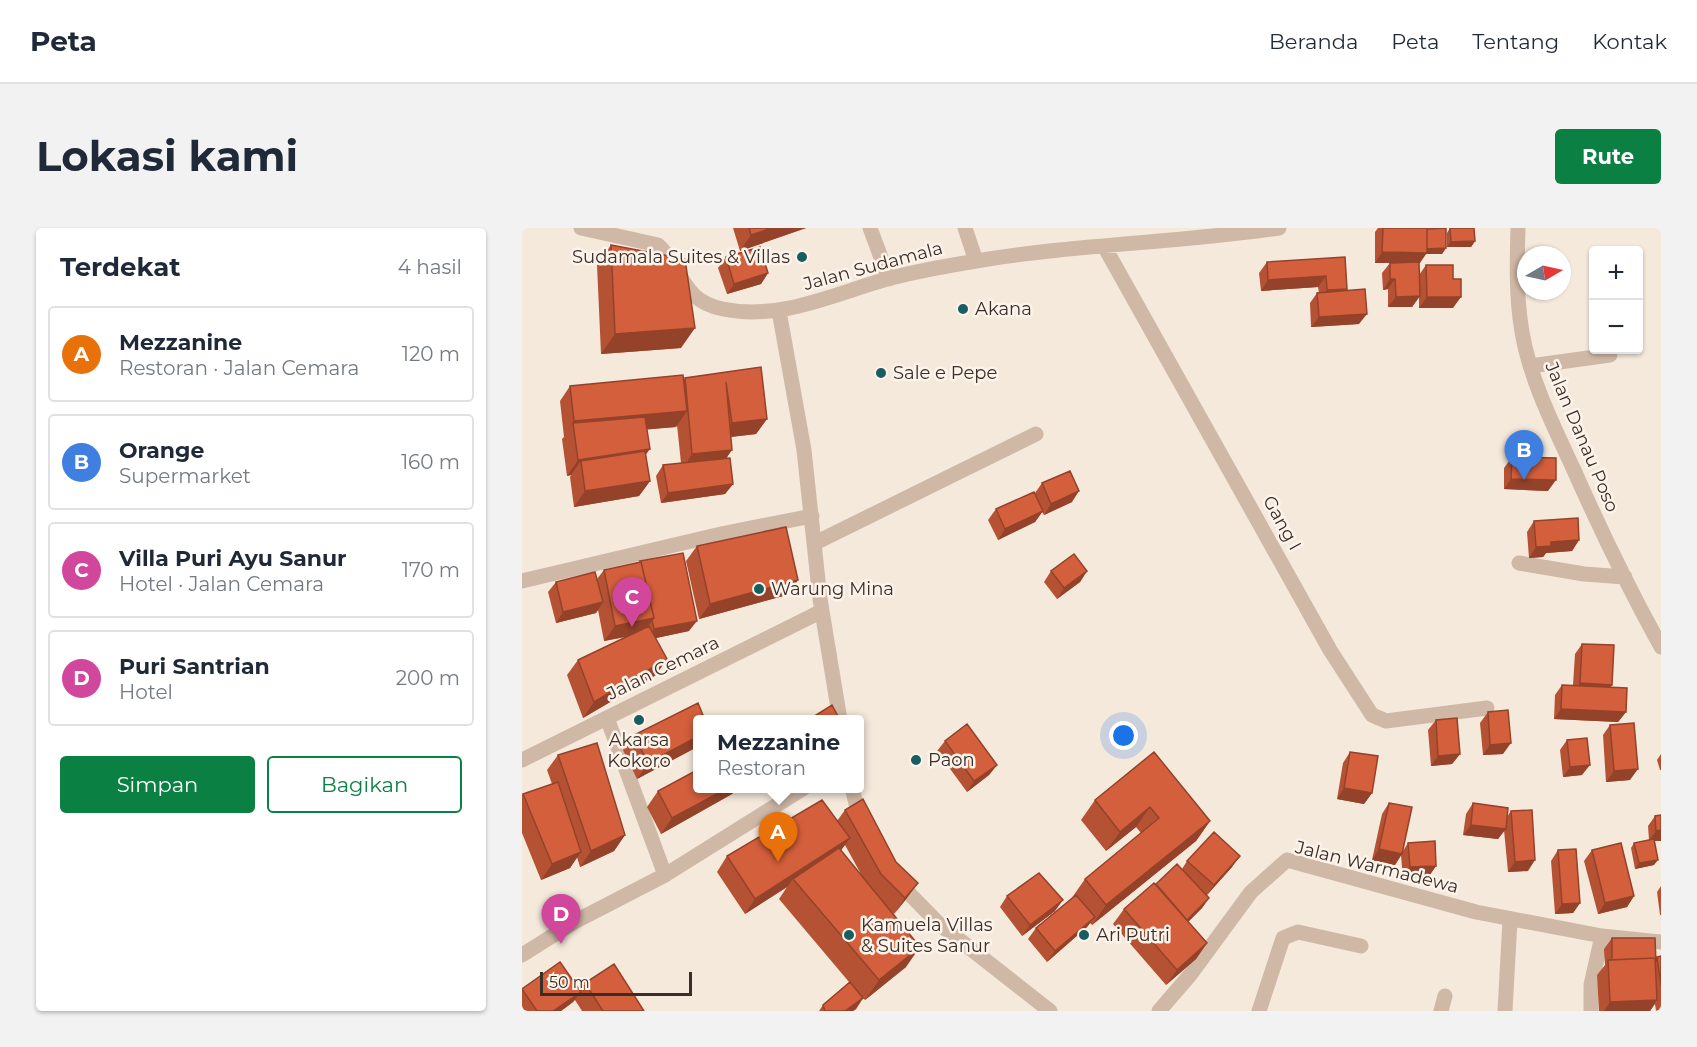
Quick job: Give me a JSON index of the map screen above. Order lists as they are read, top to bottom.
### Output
{
  "streets": {
    "street": [
      "Jalan Sudamala",
      "Jalan Danau Poso",
      "Gang I",
      "Jalan Cemara",
      "Jalan Warmadewa"
    ]
  },
  "crossings": [
    ["Jalan Sudamala", "Gang I"]
  ],
  "places": [
    "Sudamala Suites & Villas",
    "Akana",
    "Sale e Pepe",
    "Warung Mina",
    "Akarsa Kokoro",
    "Paon",
    "Kamuela Villas & Suites Sanur",
    "Ari Putri"
  ],
  "scale_bar": "50 m",
  "north": "right",
  "page": {
    "header": "Peta",
    "nav": [
      "Beranda",
      "Peta",
      "Tentang",
      "Kontak"
    ],
    "buttons": [
      "Rute",
      ["Simpan", "Bagikan"]
    ],
    "title": "Lokasi kami",
    "heading": ["Terdekat", "4 hasil"],
    "map_buttons": ["+", "−"],
    "list": [
      {
        "mark": "A",
        "name": "Mezzanine",
        "note": "Restoran · Jalan Cemara",
        "value": "120 m"
      },
      {
        "mark": "B",
        "name": "Orange",
        "note": "Supermarket",
        "value": "160 m"
      },
      {
        "mark": "C",
        "name": "Villa Puri Ayu Sanur",
        "note": "Hotel · Jalan Cemara",
        "value": "170 m"
      },
      {
        "mark": "D",
        "name": "Puri Santrian",
        "note": "Hotel",
        "value": "200 m"
      }
    ],
    "pins": [
      "B",
      "C",
      "A",
      "D"
    ],
    "popup": ["Mezzanine", "Restoran"],
    "scale": "50 m"
  }
}
